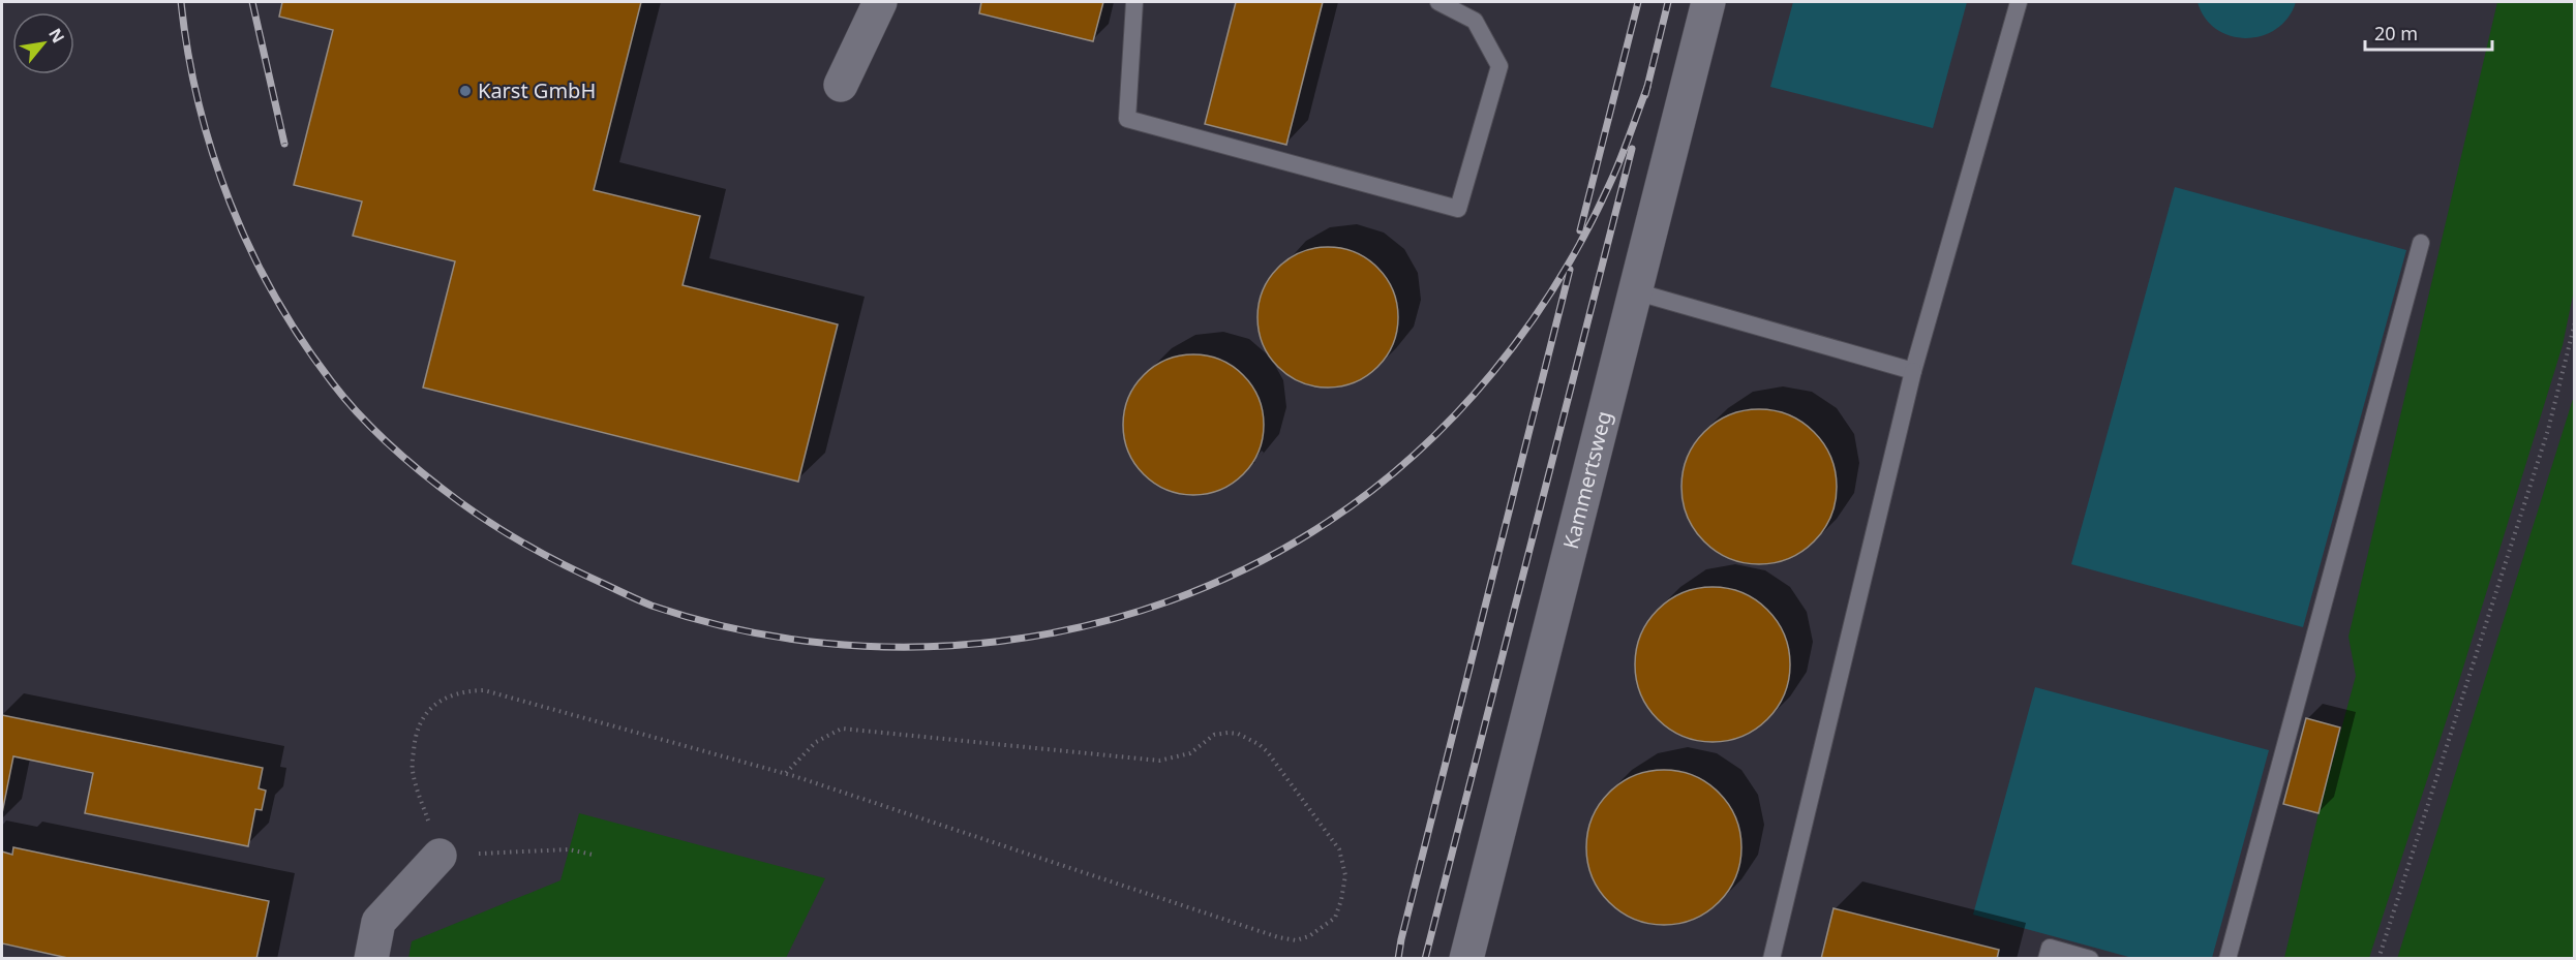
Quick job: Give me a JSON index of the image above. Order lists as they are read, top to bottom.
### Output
{
  "streets": {
    "street": ["Kammertsweg"]
  },
  "places": ["Karst GmbH"],
  "scale_bar": "20 m",
  "north": "top right"
}
